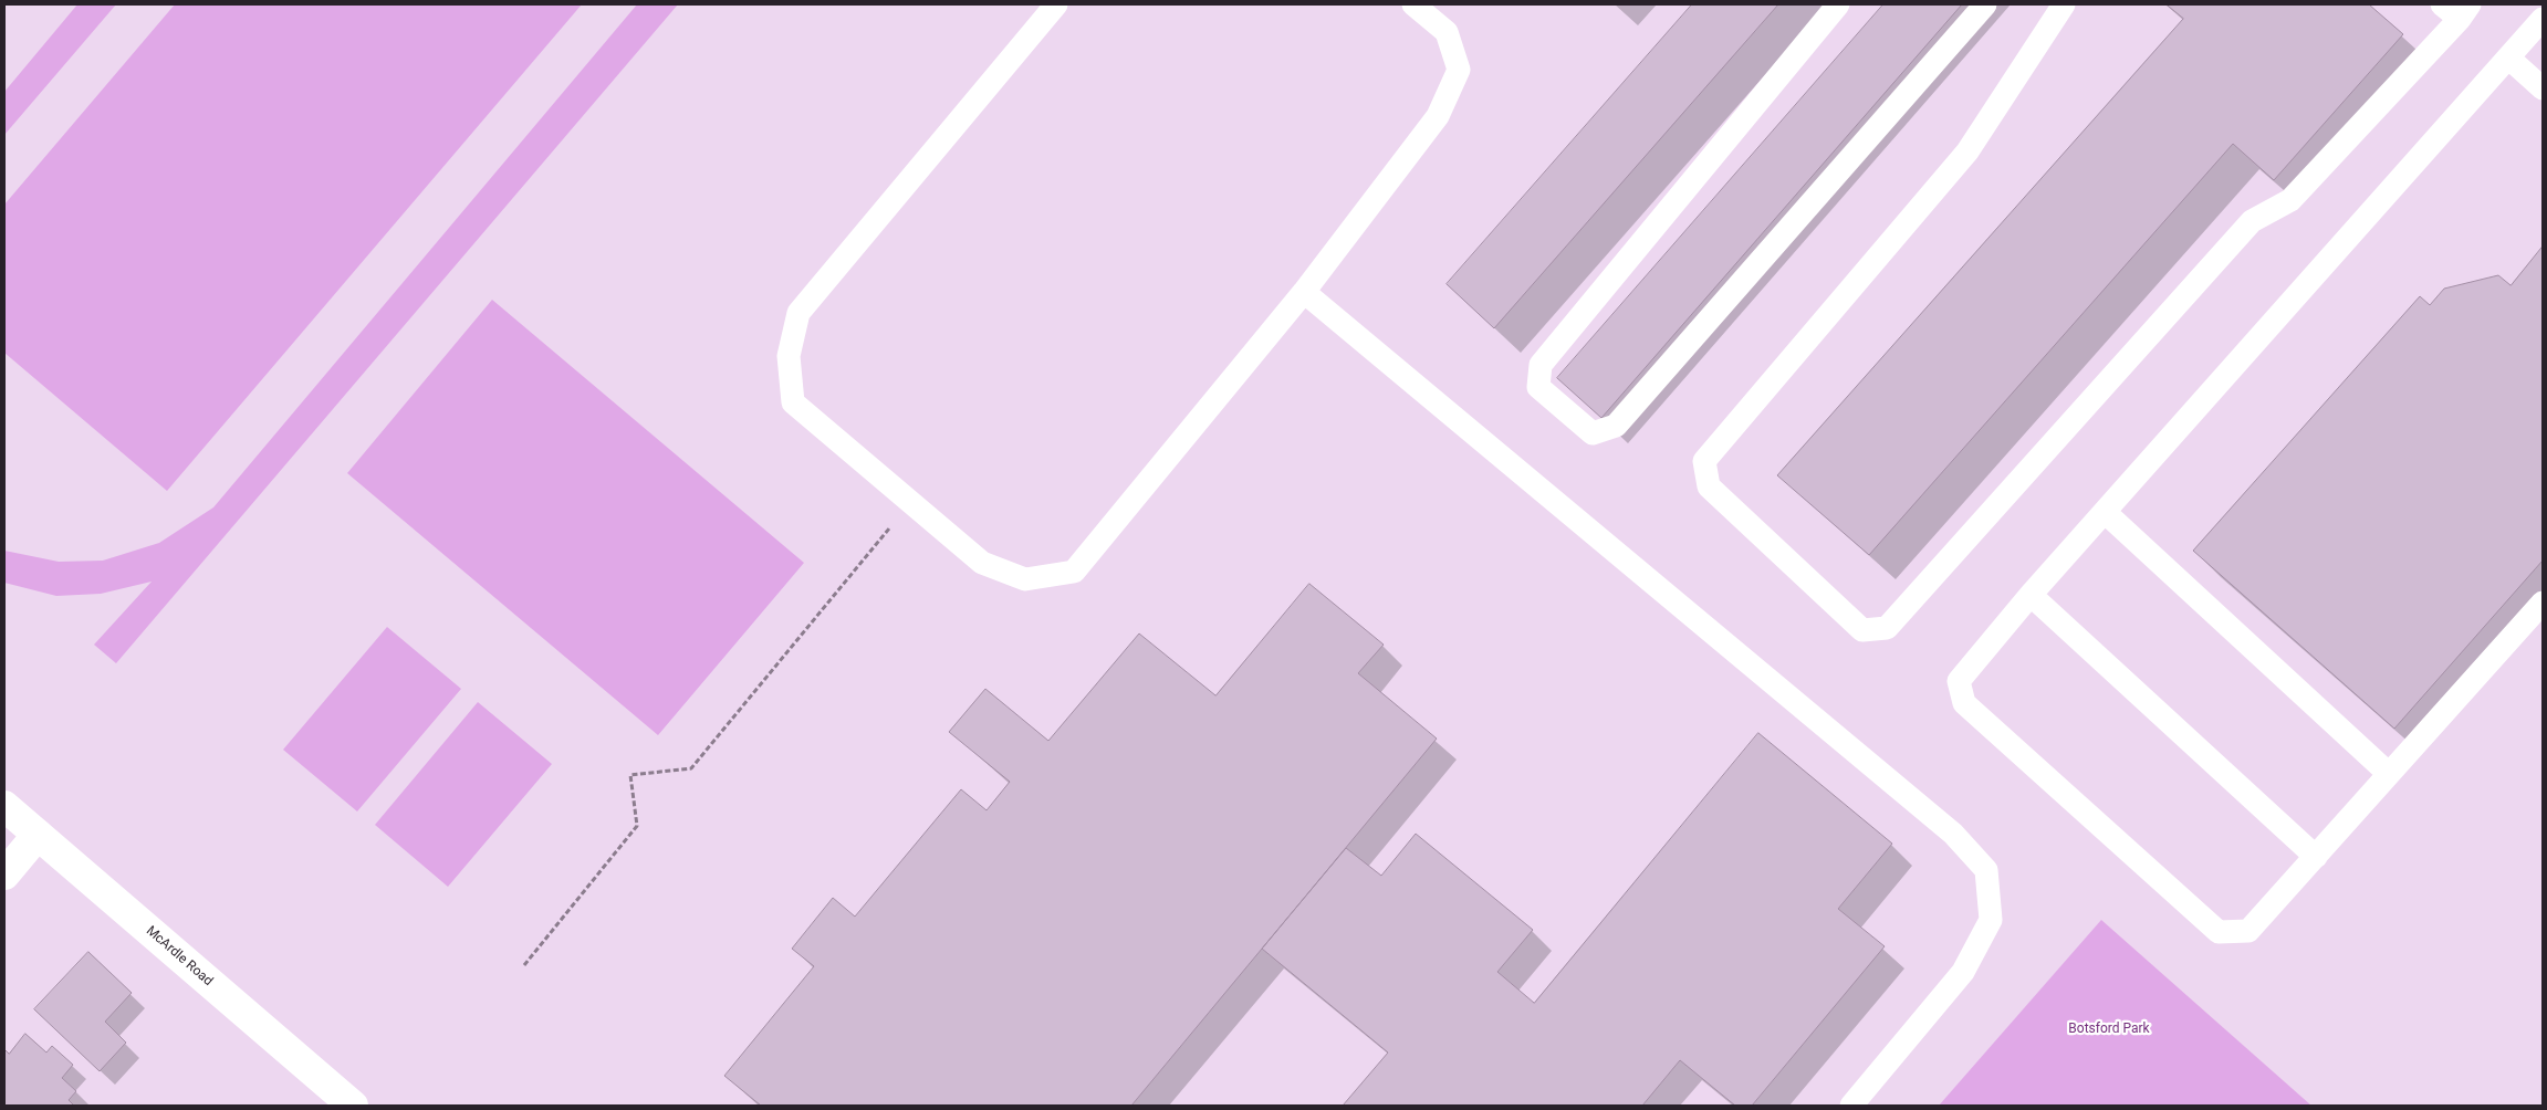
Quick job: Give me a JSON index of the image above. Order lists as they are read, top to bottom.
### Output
{
  "streets": {
    "main road": ["McArdle Road"]
  },
  "parks": ["Botsford Park"]
}
